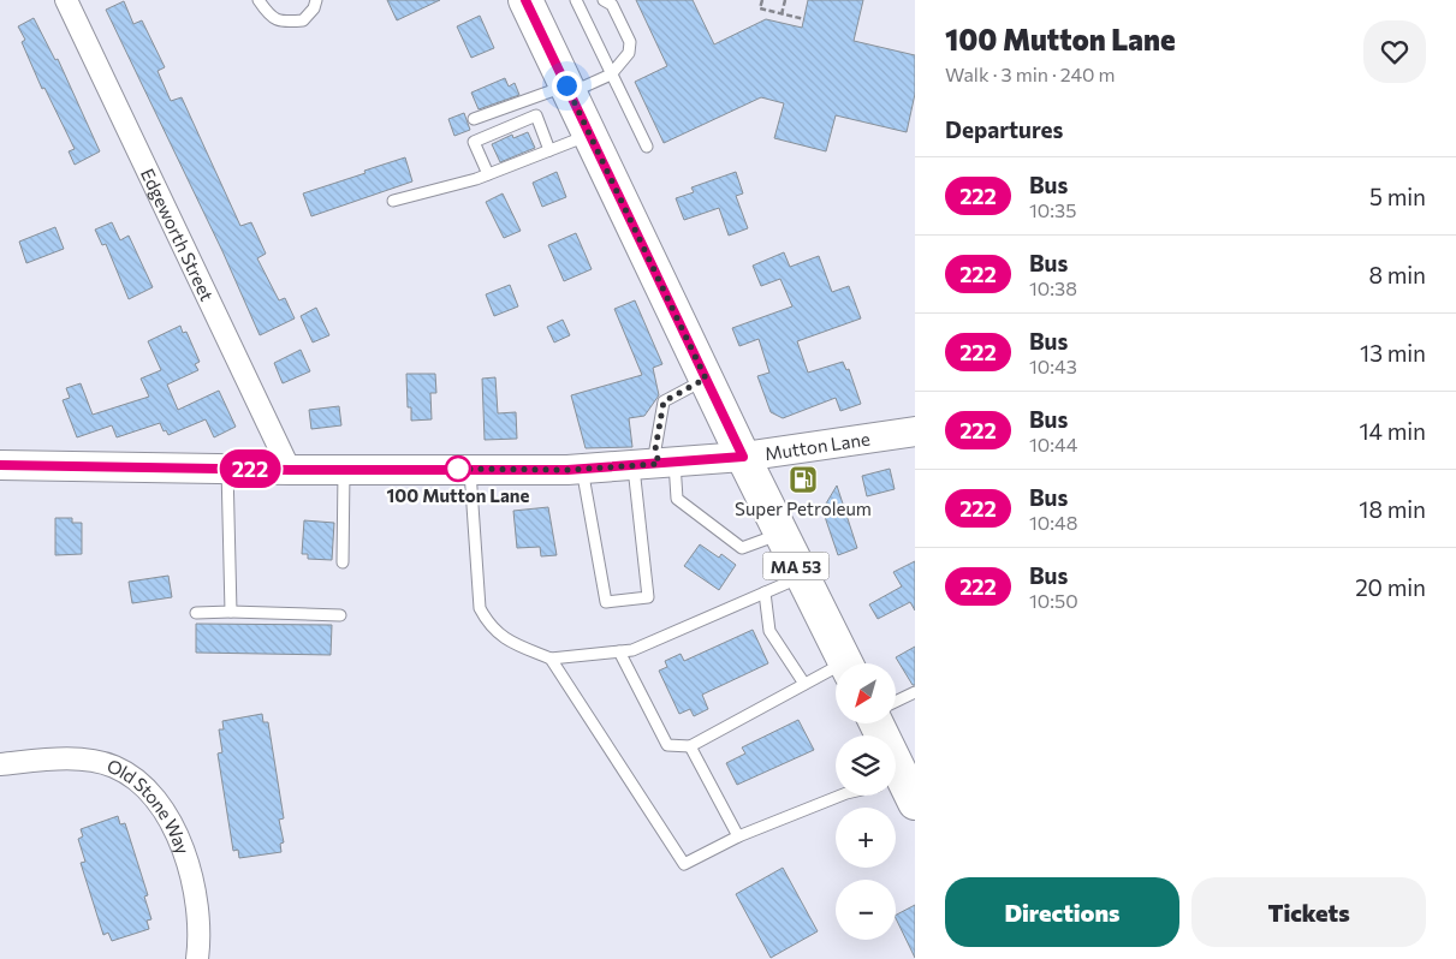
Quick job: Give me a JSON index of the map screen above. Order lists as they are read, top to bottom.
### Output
{
  "streets": {
    "main road": ["MA 53"],
    "street": ["Edgeworth Street", "Mutton Lane", "Old Stone Way"]
  },
  "crossings": [
    ["Edgeworth Street", "Mutton Lane"],
    ["Mutton Lane", "MA 53"]
  ],
  "places": {
    "other": ["100 Mutton Lane"],
    "fuel station": ["Super Petroleum"]
  },
  "lines": ["bus line 222"],
  "north": "bottom left",
  "page": {
    "on_map": "222",
    "heading": [
      ["100 Mutton Lane", "Walk · 3 min · 240 m"],
      "Departures"
    ],
    "list": [
      {
        "mark": "222",
        "name": "Bus",
        "note": "10:35",
        "value": "5 min"
      },
      {
        "mark": "222",
        "name": "Bus",
        "note": "10:38",
        "value": "8 min"
      },
      {
        "mark": "222",
        "name": "Bus",
        "note": "10:43",
        "value": "13 min"
      },
      {
        "mark": "222",
        "name": "Bus",
        "note": "10:44",
        "value": "14 min"
      },
      {
        "mark": "222",
        "name": "Bus",
        "note": "10:48",
        "value": "18 min"
      },
      {
        "mark": "222",
        "name": "Bus",
        "note": "10:50",
        "value": "20 min"
      }
    ],
    "map_buttons": ["+", "−"],
    "buttons": ["Directions", "Tickets"]
  }
}
